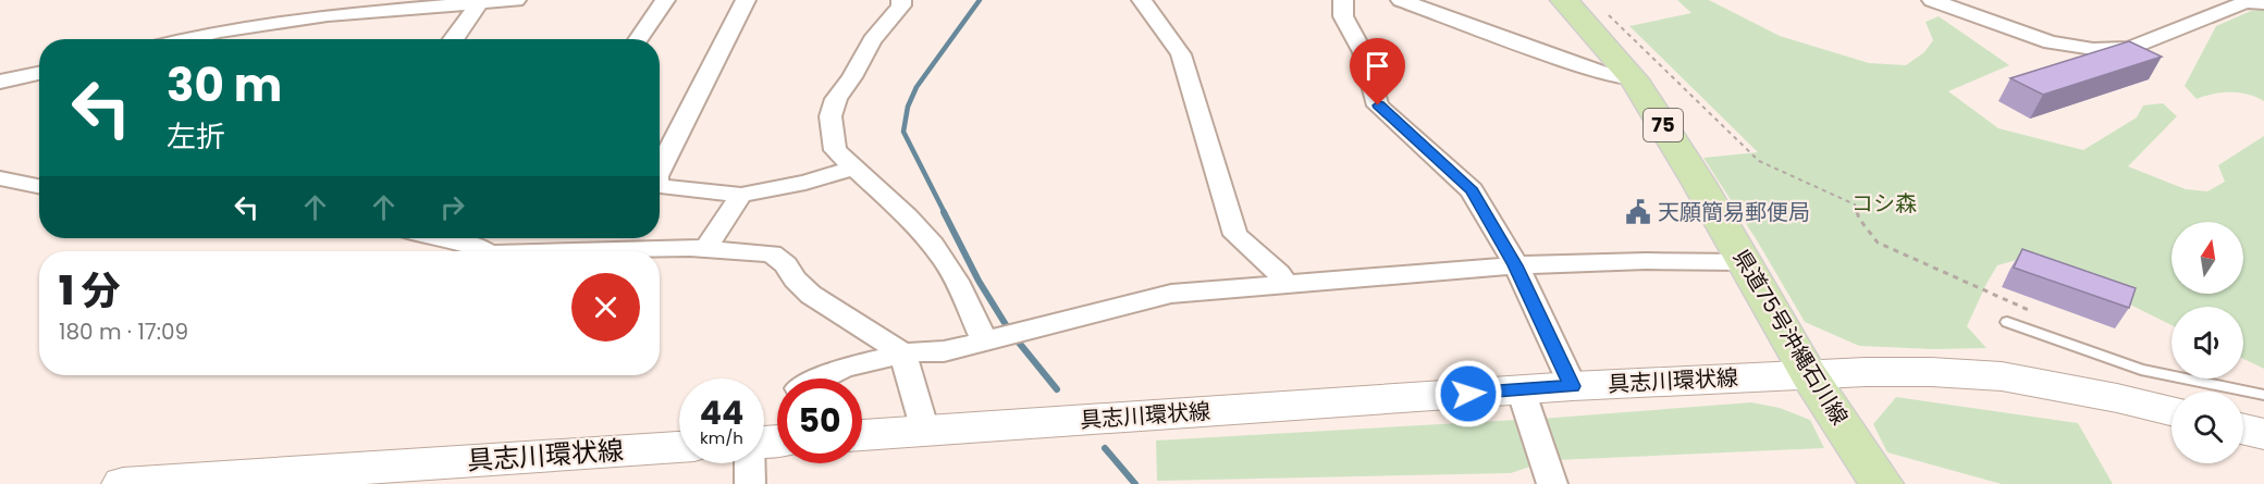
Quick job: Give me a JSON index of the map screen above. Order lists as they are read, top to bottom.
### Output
{
  "streets": {
    "main road": ["75", "県道75号沖縄石川線", "具志川環状線"]
  },
  "crossings": [
    ["県道75号沖縄石川線", "具志川環状線"]
  ],
  "parks": ["コシ森"],
  "places": {
    "public building": ["天願簡易郵便局"]
  },
  "north": "top",
  "page": {
    "turn": ["30 m", "左折"],
    "heading": ["1 分", "180 m · 17:09"],
    "speed": "44 km/h",
    "limit": "50"
  }
}
